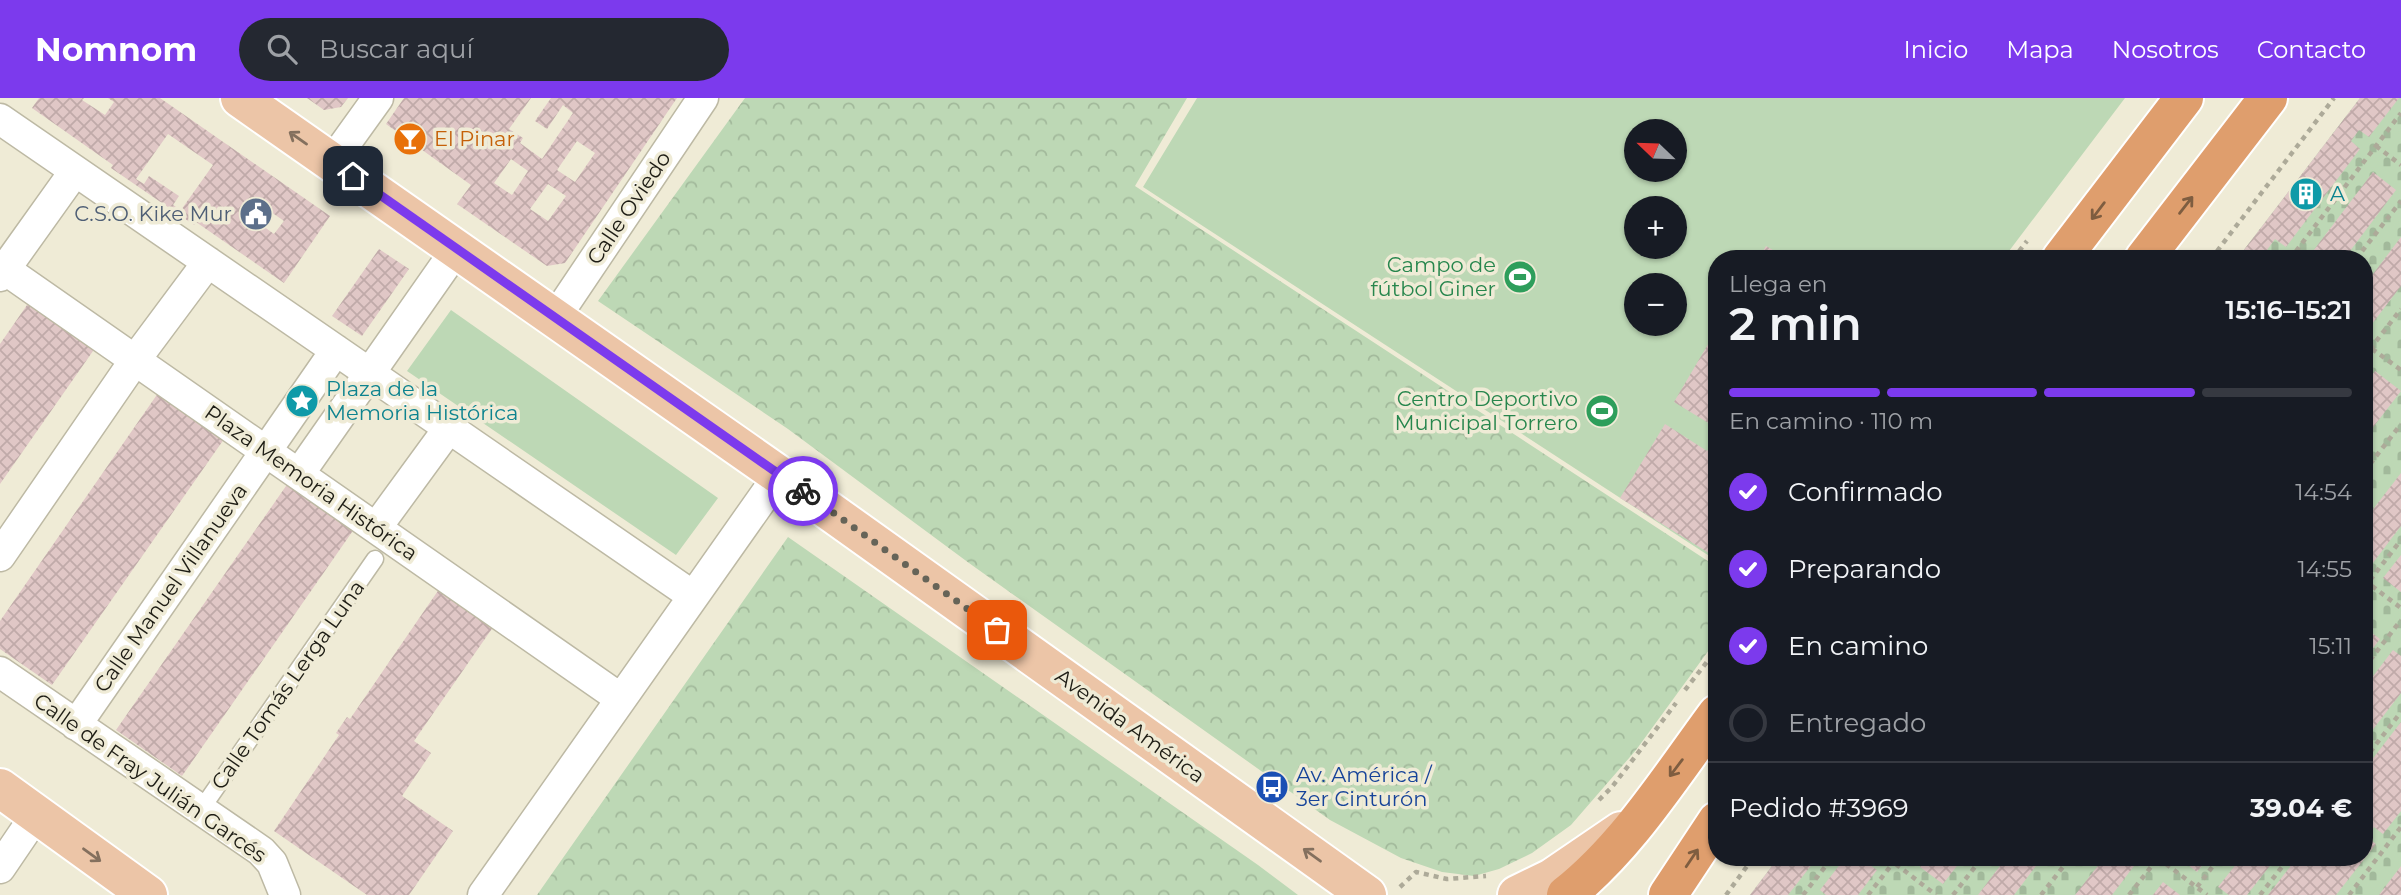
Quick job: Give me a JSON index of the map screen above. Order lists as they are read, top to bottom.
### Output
{
  "streets": {
    "main road": ["Avenida América"],
    "street": [
      "Calle Oviedo",
      "Plaza Memoria Histórica",
      "Calle Manuel Villanueva",
      "Calle de Fray Julián Garcés"
    ],
    "lane": ["Calle Tomás Lerga Luna"]
  },
  "crossings": [
    ["Calle Oviedo", "Avenida América"],
    ["Plaza Memoria Histórica", "Calle Manuel Villanueva"],
    ["Calle Manuel Villanueva", "Calle de Fray Julián Garcés"],
    ["Calle Tomás Lerga Luna", "Calle de Fray Julián Garcés"]
  ],
  "one_way": ["Avenida América"],
  "places": {
    "bar": ["El Pinar"],
    "building": ["A"],
    "public building": ["C.S.O. Kike Mur"],
    "sports": ["Campo de fútbol Giner", "Centro Deportivo Municipal Torrero"],
    "place": ["Plaza de la Memoria Histórica"],
    "bus stop": ["Av. América / 3er Cinturón"]
  },
  "north": "top left",
  "page": {
    "header": "Nomnom",
    "search": "Buscar aquí",
    "nav": [
      "Inicio",
      "Mapa",
      "Nosotros",
      "Contacto"
    ],
    "map_buttons": ["+", "−"],
    "heading": ["2 min", "Llega en", "15:16–15:21"],
    "panel": ["Pedido #3969", "39.04 €"],
    "bar": "En camino · 110 m",
    "list": [
      ["Confirmado", "14:54"],
      ["Preparando", "14:55"],
      ["En camino", "15:11"],
      "Entregado"
    ]
  }
}
